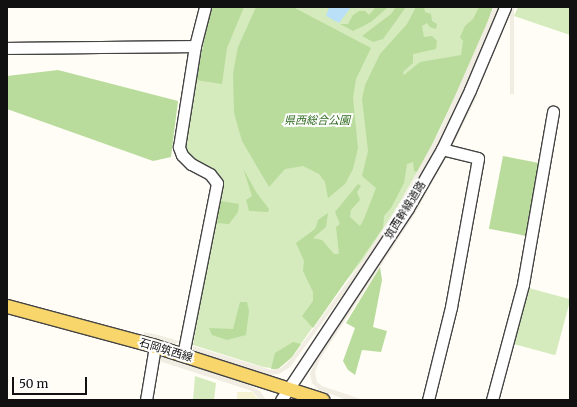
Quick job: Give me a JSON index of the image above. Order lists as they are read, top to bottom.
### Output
{
  "streets": {
    "main road": ["石岡筑西線"],
    "street": ["筑西幹線道路"]
  },
  "crossings": [
    ["筑西幹線道路", "石岡筑西線"]
  ],
  "parks": ["県西総合公園"],
  "scale_bar": "50 m"
}
